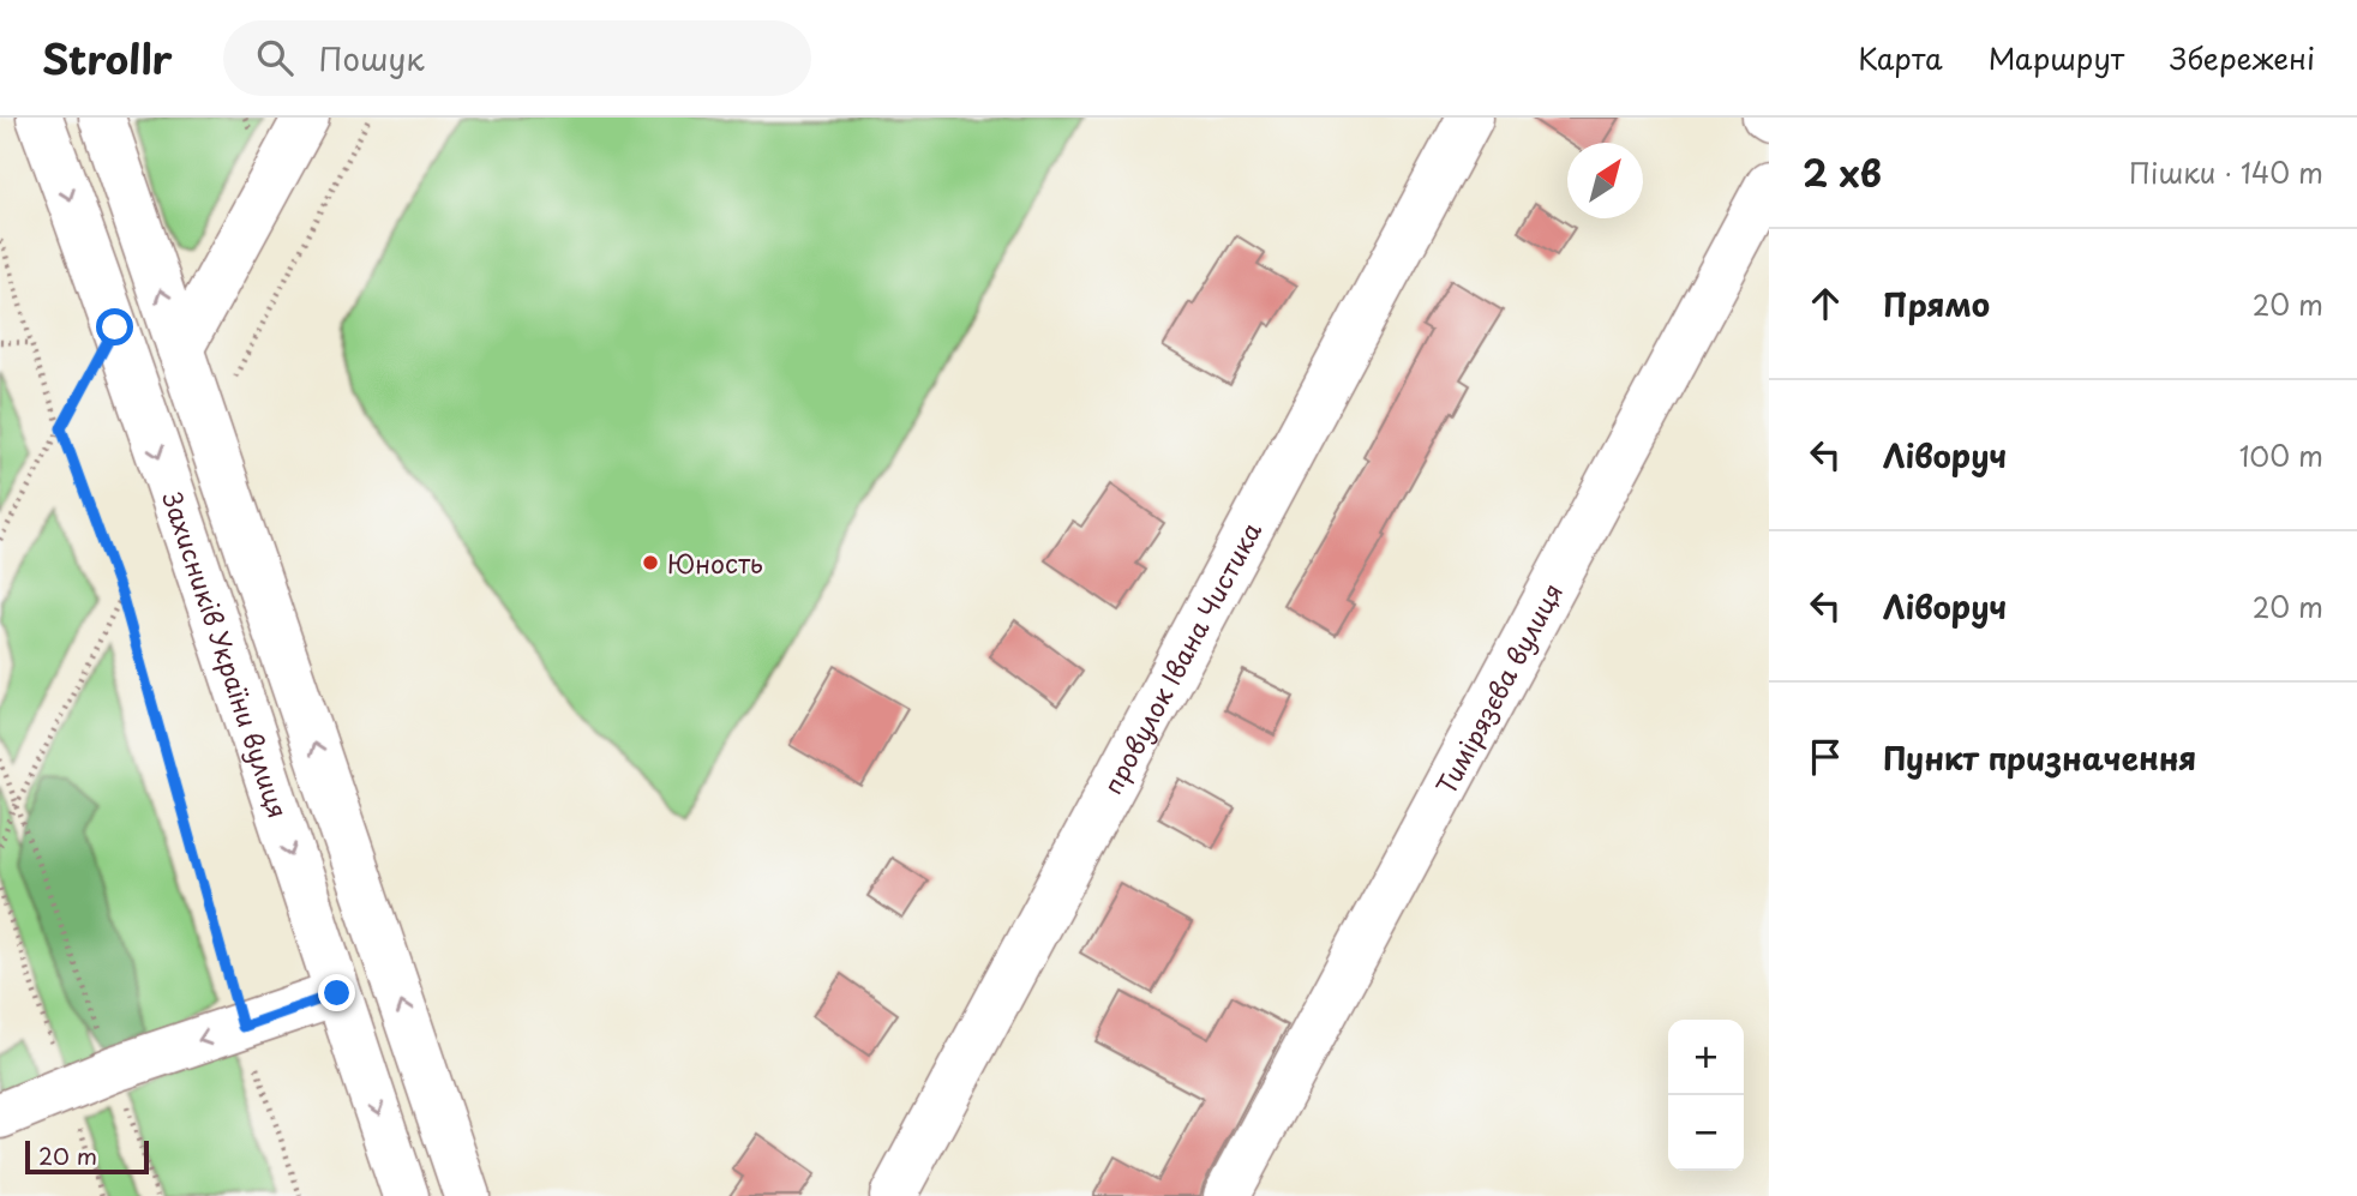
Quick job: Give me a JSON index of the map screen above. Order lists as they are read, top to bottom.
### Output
{
  "streets": {
    "main road": ["Захисників України вулиця", "провулок Івана Чистика", "Тимірязєва вулиця"]
  },
  "places": ["Юность"],
  "scale_bar": "20 m",
  "north": "top right",
  "page": {
    "header": "Strollr",
    "search": "Пошук",
    "nav": ["Карта", "Маршрут", "Збережені"],
    "heading": ["2 хв", "Пішки · 140 m"],
    "list": [
      ["Прямо", "20 m"],
      ["Ліворуч", "100 m"],
      ["Ліворуч", "20 m"],
      "Пункт призначення"
    ],
    "map_buttons": ["+", "−"],
    "scale": "20 m"
  }
}
